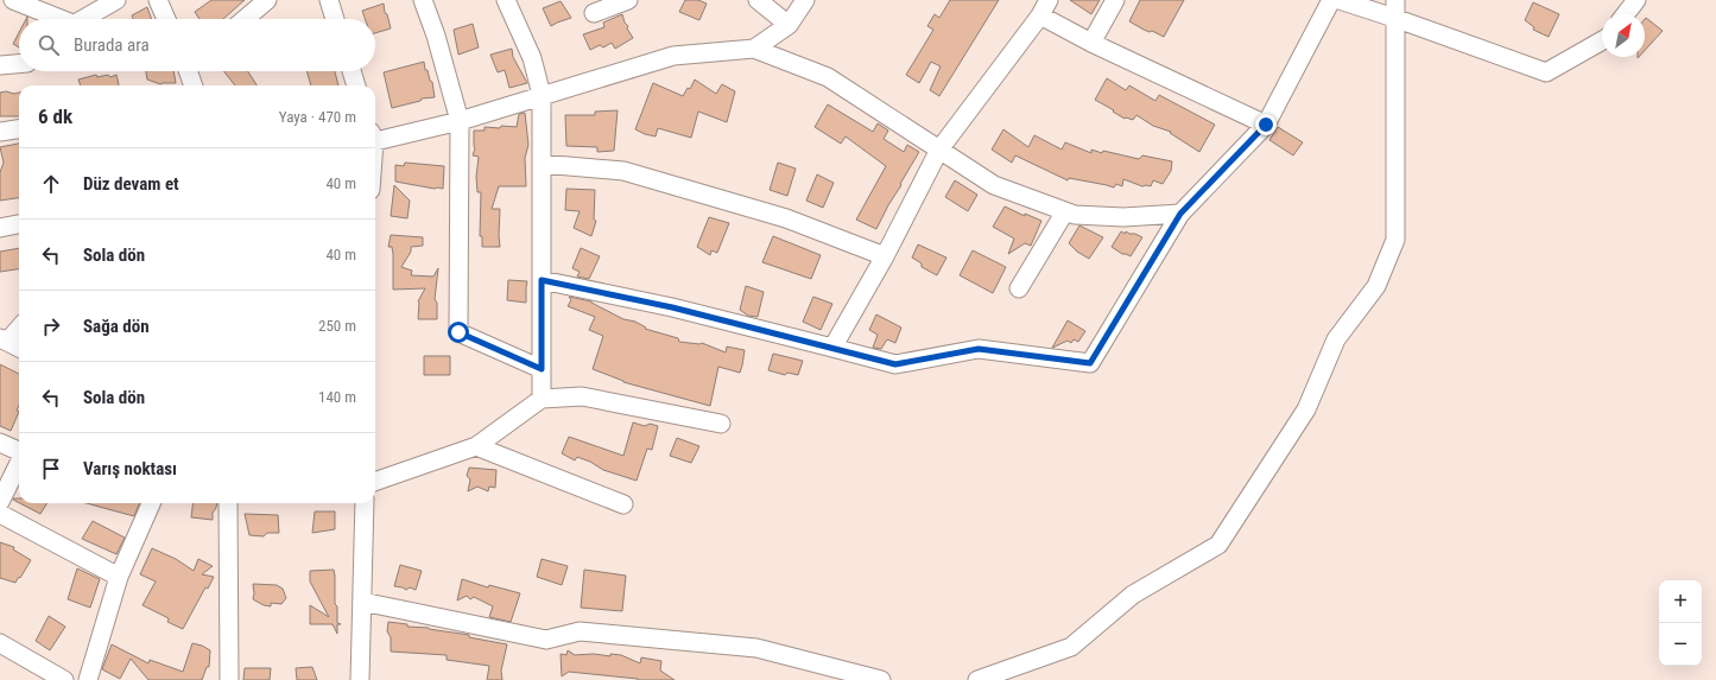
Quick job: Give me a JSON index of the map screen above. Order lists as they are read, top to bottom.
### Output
{
  "north": "top right",
  "page": {
    "search": "Burada ara",
    "heading": ["6 dk", "Yaya · 470 m"],
    "list": [
      ["Düz devam et", "40 m"],
      ["Sola dön", "40 m"],
      ["Sağa dön", "250 m"],
      ["Sola dön", "140 m"],
      "Varış noktası"
    ],
    "map_buttons": ["+", "−"]
  }
}
